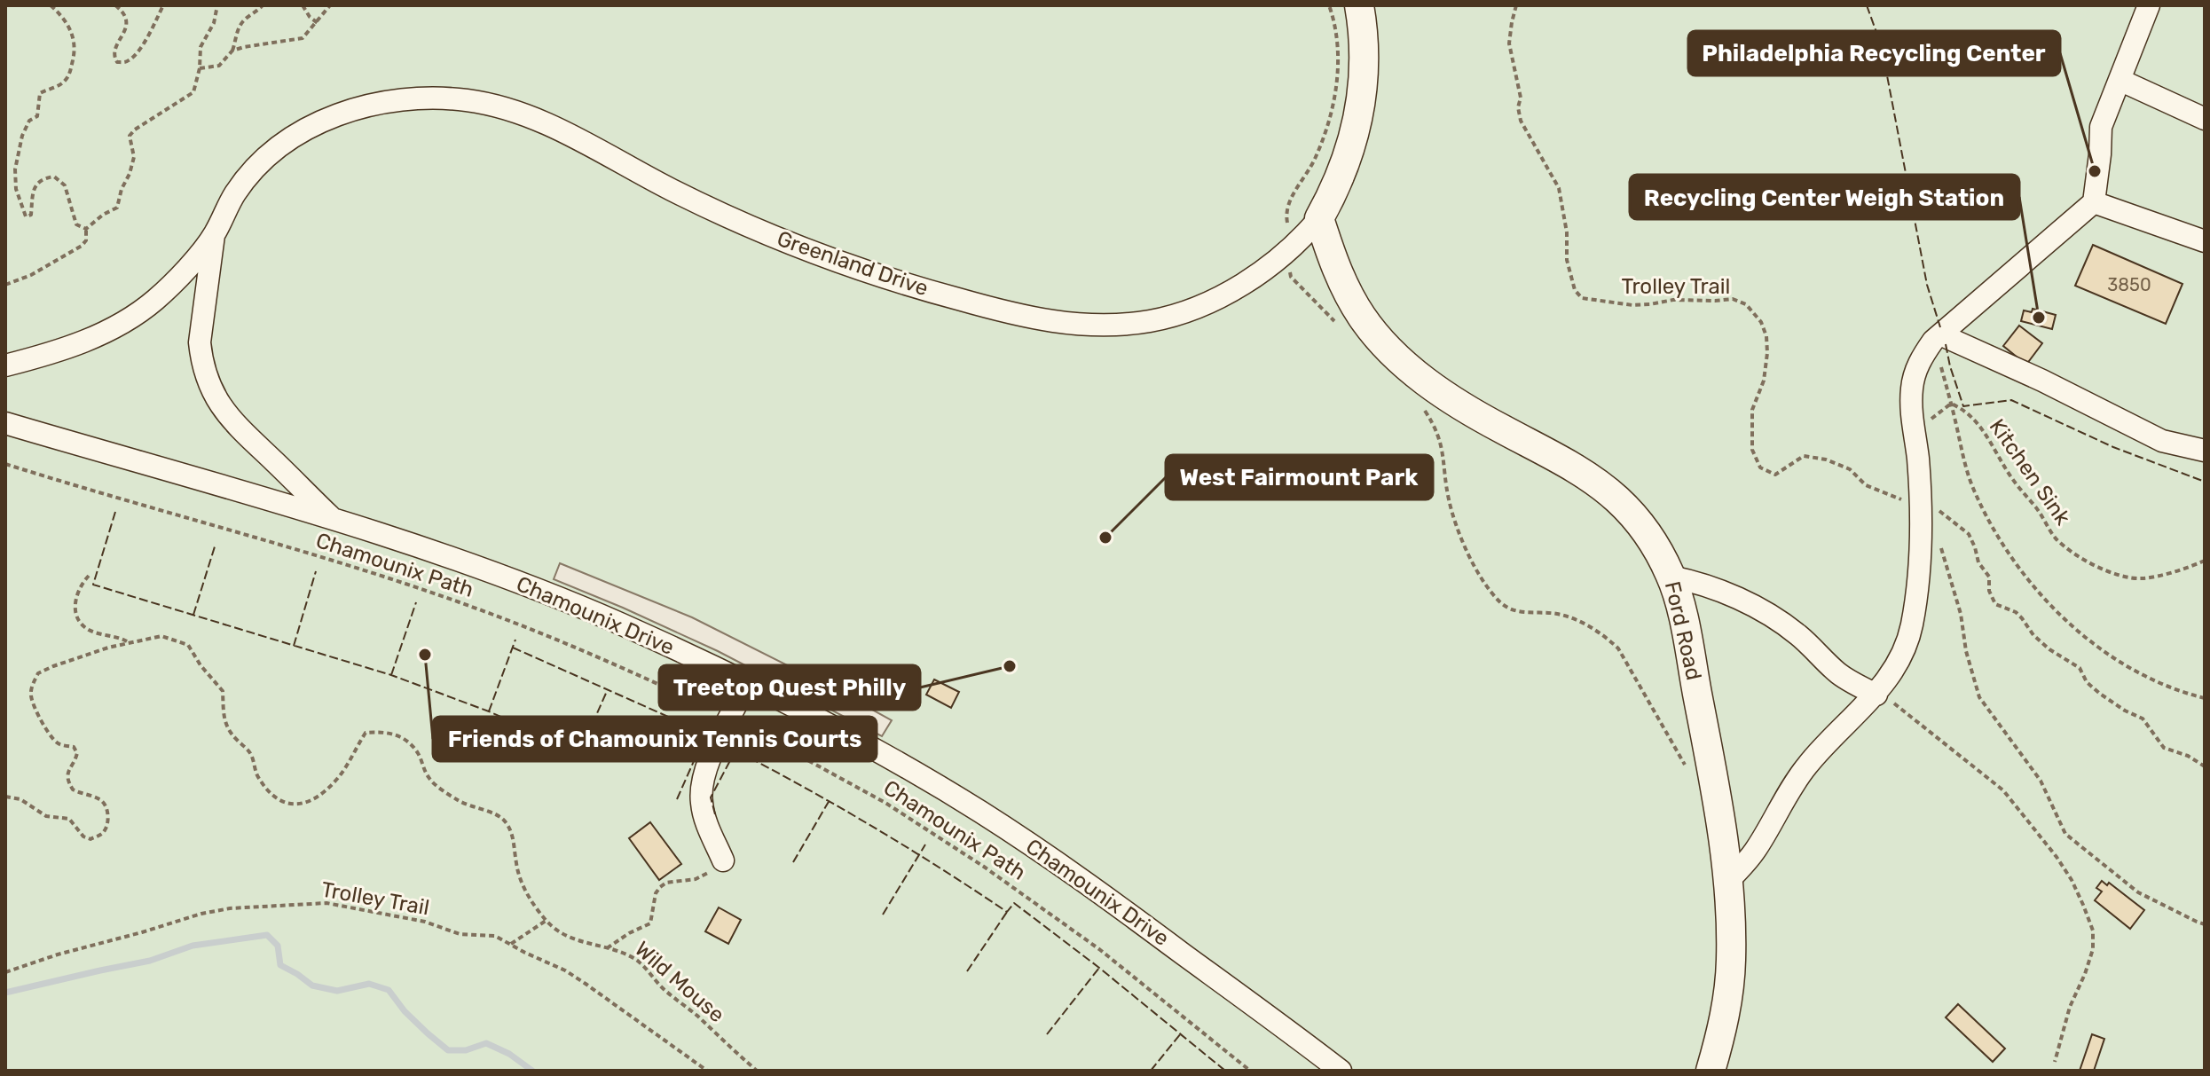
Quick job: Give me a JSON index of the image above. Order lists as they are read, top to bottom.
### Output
{
  "streets": {
    "main road": ["Greenland Drive", "Ford Road"],
    "street": ["Chamounix Drive"],
    "path": [
      "Trolley Trail",
      "Kitchen Sink",
      "Chamounix Path",
      "Wild Mouse"
    ]
  },
  "crossings": [
    ["Greenland Drive", "Chamounix Drive"],
    ["Greenland Drive", "Ford Road"]
  ],
  "places": [
    "Philadelphia Recycling Center",
    "Recycling Center Weigh Station",
    "West Fairmount Park",
    "Friends of Chamounix Tennis Courts",
    "Treetop Quest Philly"
  ],
  "house_numbers": ["3850"]
}
